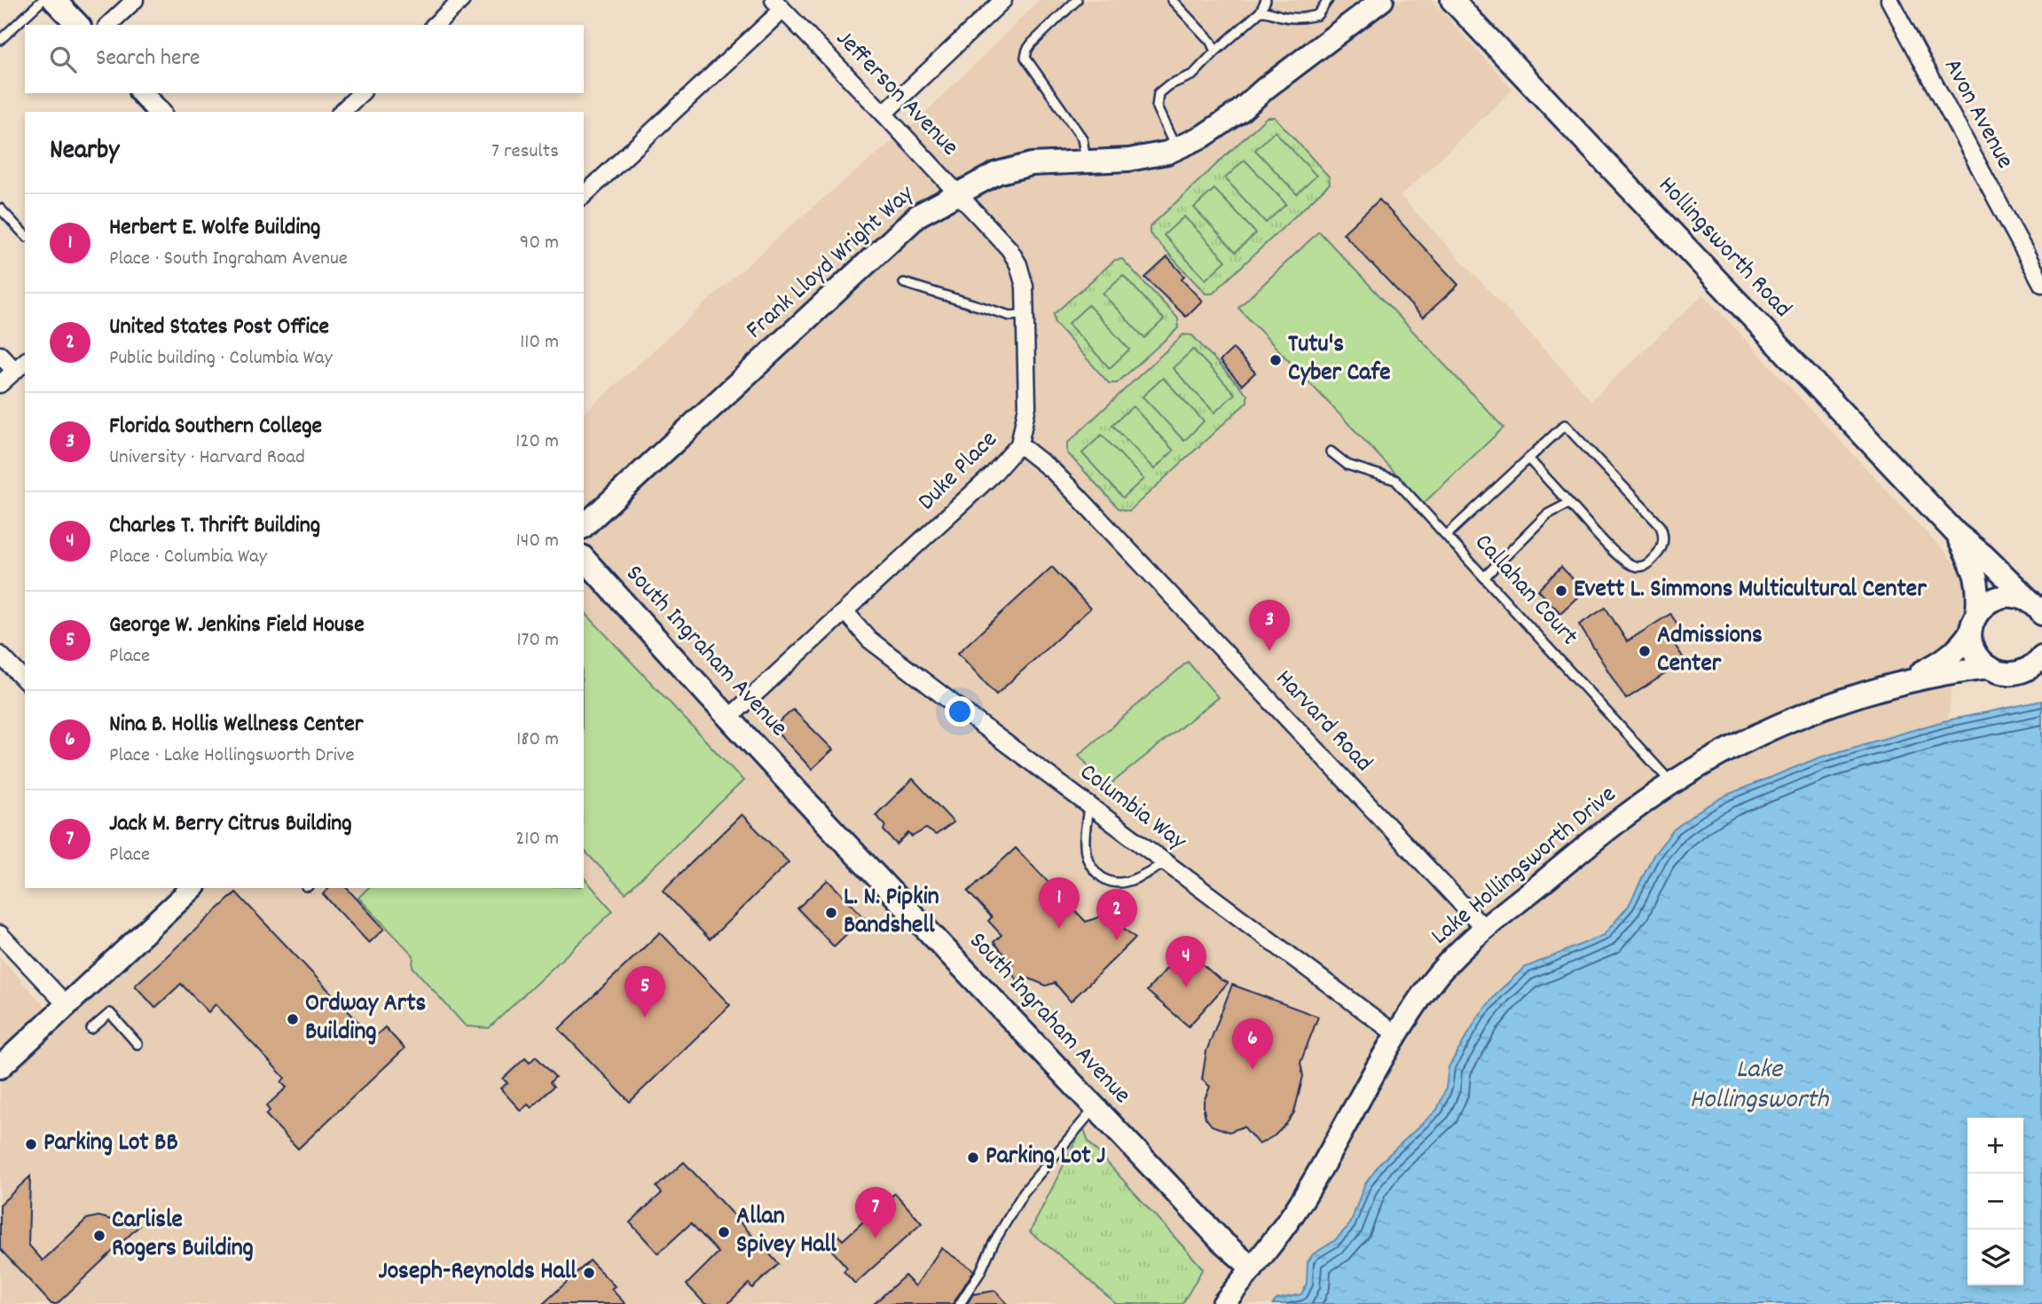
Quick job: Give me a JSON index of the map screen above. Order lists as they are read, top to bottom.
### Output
{
  "streets": {
    "street": [
      "Jefferson Avenue",
      "Avon Avenue",
      "Hollingsworth Road",
      "Frank Lloyd Wright Way",
      "Duke Place",
      "South Ingraham Avenue",
      "Harvard Road",
      "Columbia Way",
      "Lake Hollingsworth Drive"
    ],
    "lane": ["Callahan Court"]
  },
  "crossings": [
    ["Jefferson Avenue", "Frank Lloyd Wright Way"],
    ["Jefferson Avenue", "Duke Place"],
    ["Hollingsworth Road", "Lake Hollingsworth Drive"],
    ["Frank Lloyd Wright Way", "Duke Place"],
    ["Duke Place", "South Ingraham Avenue"],
    ["Duke Place", "Harvard Road"],
    ["Duke Place", "Columbia Way"],
    ["Callahan Court", "Lake Hollingsworth Drive"],
    ["South Ingraham Avenue", "Lake Hollingsworth Drive"],
    ["Harvard Road", "Lake Hollingsworth Drive"],
    ["Columbia Way", "Lake Hollingsworth Drive"]
  ],
  "water": ["Lake Hollingsworth"],
  "places": [
    "Tutu's Cyber Cafe",
    "Evett L. Simmons Multicultural Center",
    "Admissions Center",
    "L. N. Pipkin Bandshell",
    "Ordway Arts Building",
    "Parking Lot BB",
    "Parking Lot J",
    "Allan Spivey Hall",
    "Carlisle Rogers Building",
    "Joseph-Reynolds Hall"
  ],
  "page": {
    "search": "Search here",
    "heading": ["Nearby", "7 results"],
    "list": [
      {
        "mark": "1",
        "name": "Herbert E. Wolfe Building",
        "note": "Place · South Ingraham Avenue",
        "value": "90 m"
      },
      {
        "mark": "2",
        "name": "United States Post Office",
        "note": "Public building · Columbia Way",
        "value": "110 m"
      },
      {
        "mark": "3",
        "name": "Florida Southern College",
        "note": "University · Harvard Road",
        "value": "120 m"
      },
      {
        "mark": "4",
        "name": "Charles T. Thrift Building",
        "note": "Place · Columbia Way",
        "value": "140 m"
      },
      {
        "mark": "5",
        "name": "George W. Jenkins Field House",
        "note": "Place",
        "value": "170 m"
      },
      {
        "mark": "6",
        "name": "Nina B. Hollis Wellness Center",
        "note": "Place · Lake Hollingsworth Drive",
        "value": "180 m"
      },
      {
        "mark": "7",
        "name": "Jack M. Berry Citrus Building",
        "note": "Place",
        "value": "210 m"
      }
    ],
    "pins": [
      "3",
      "1",
      "2",
      "4",
      "5",
      "6",
      "7"
    ],
    "map_buttons": ["+", "−"]
  }
}
